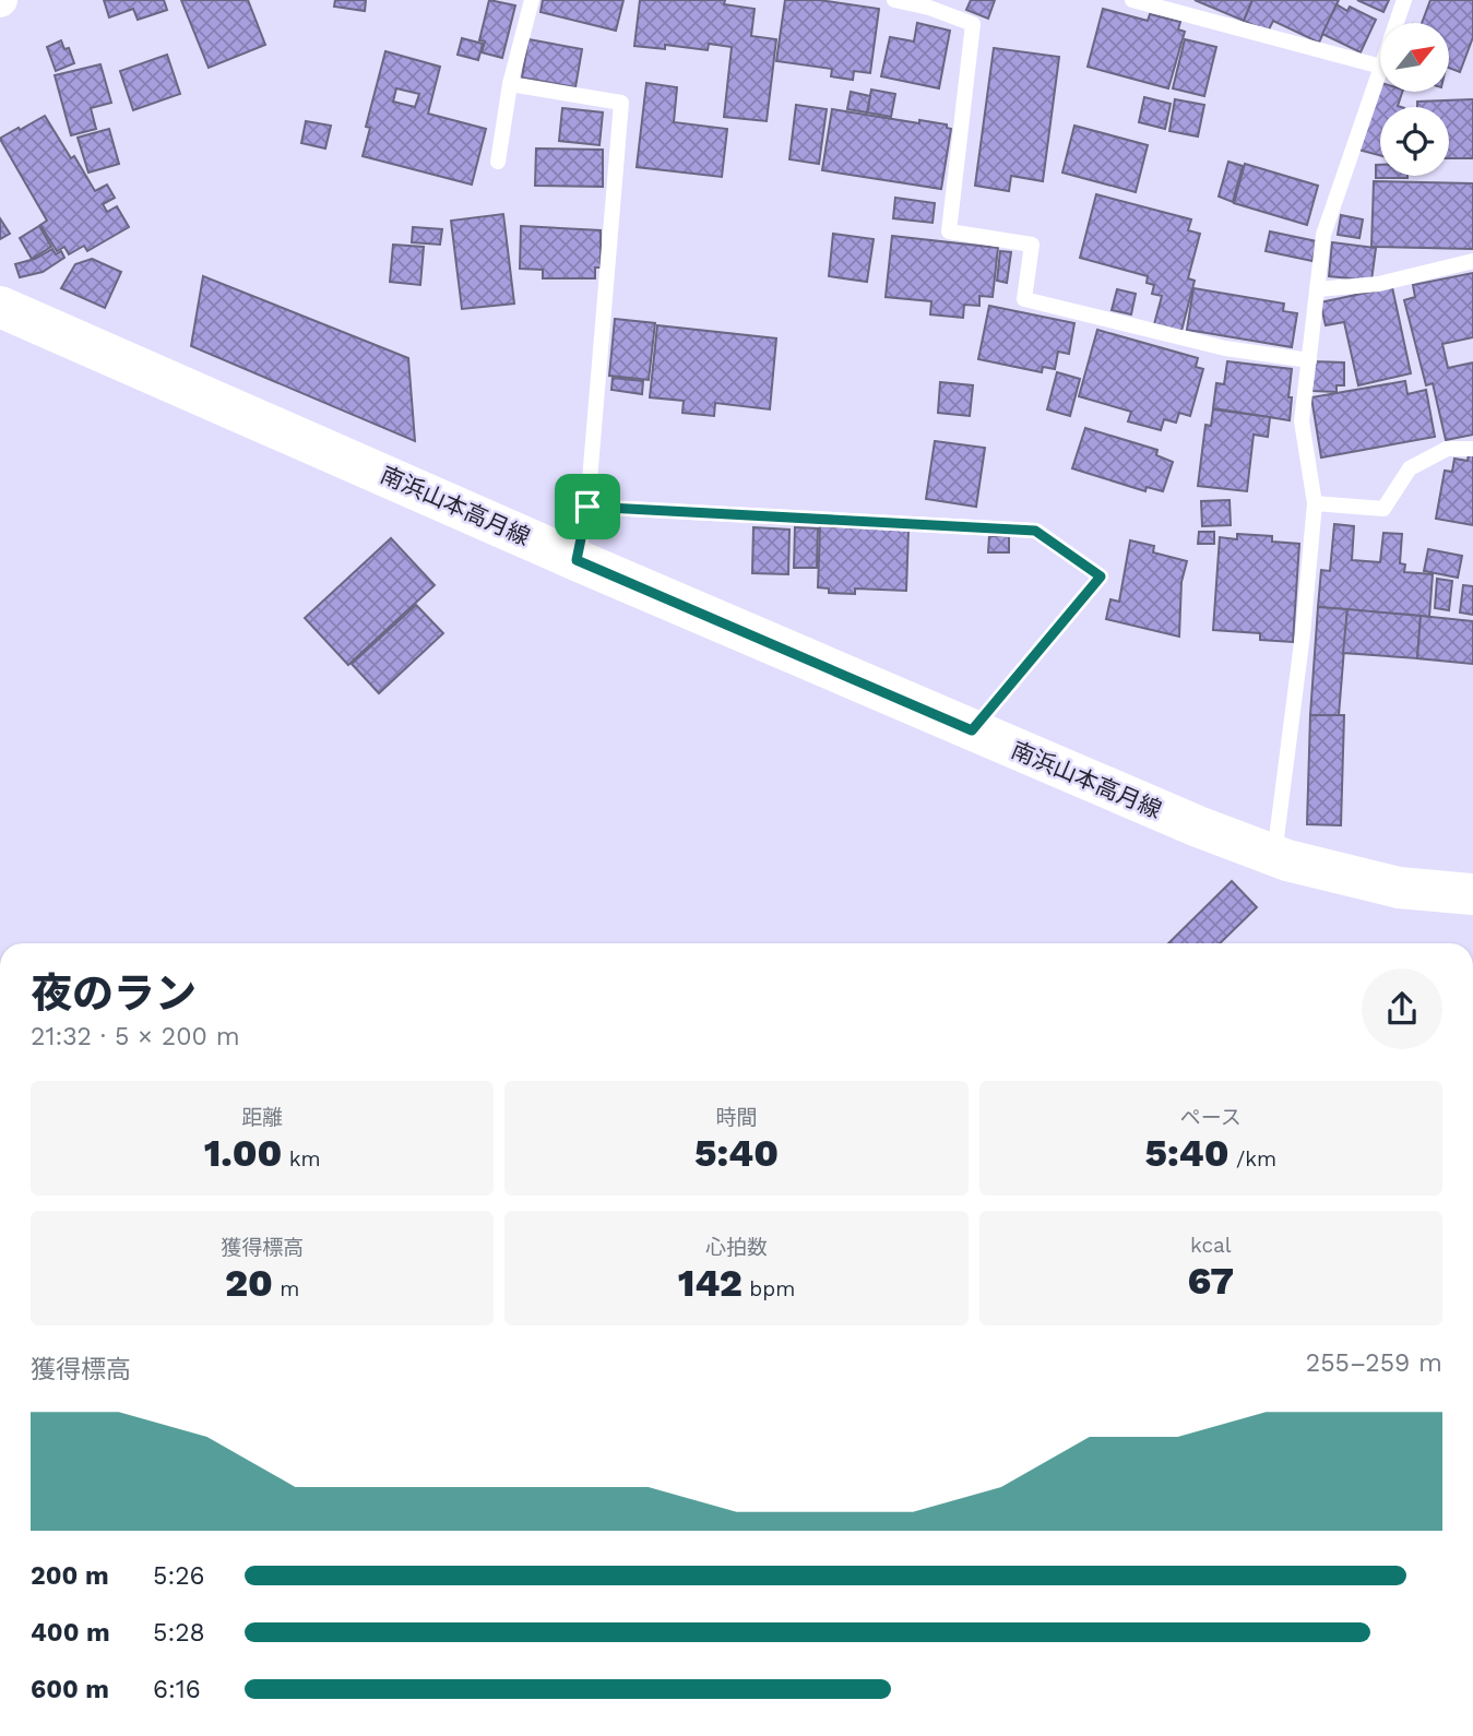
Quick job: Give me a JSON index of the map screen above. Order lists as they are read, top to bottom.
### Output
{
  "streets": {
    "main road": ["南浜山本高月線"]
  },
  "north": "top right",
  "page": {
    "heading": ["夜のラン", "21:32 · 5 × 200 m"],
    "stats": [
      ["距離", "1.00 km"],
      ["時間", "5:40"],
      ["ペース", "5:40 /km"],
      ["獲得標高", "20 m"],
      ["心拍数", "142 bpm"],
      ["kcal", "67"]
    ],
    "chart": ["獲得標高", "255–259 m"],
    "list": [
      {
        "name": "200 m",
        "note": "5:26"
      },
      {
        "name": "400 m",
        "note": "5:28"
      },
      {
        "name": "600 m",
        "note": "6:16"
      }
    ]
  }
}
